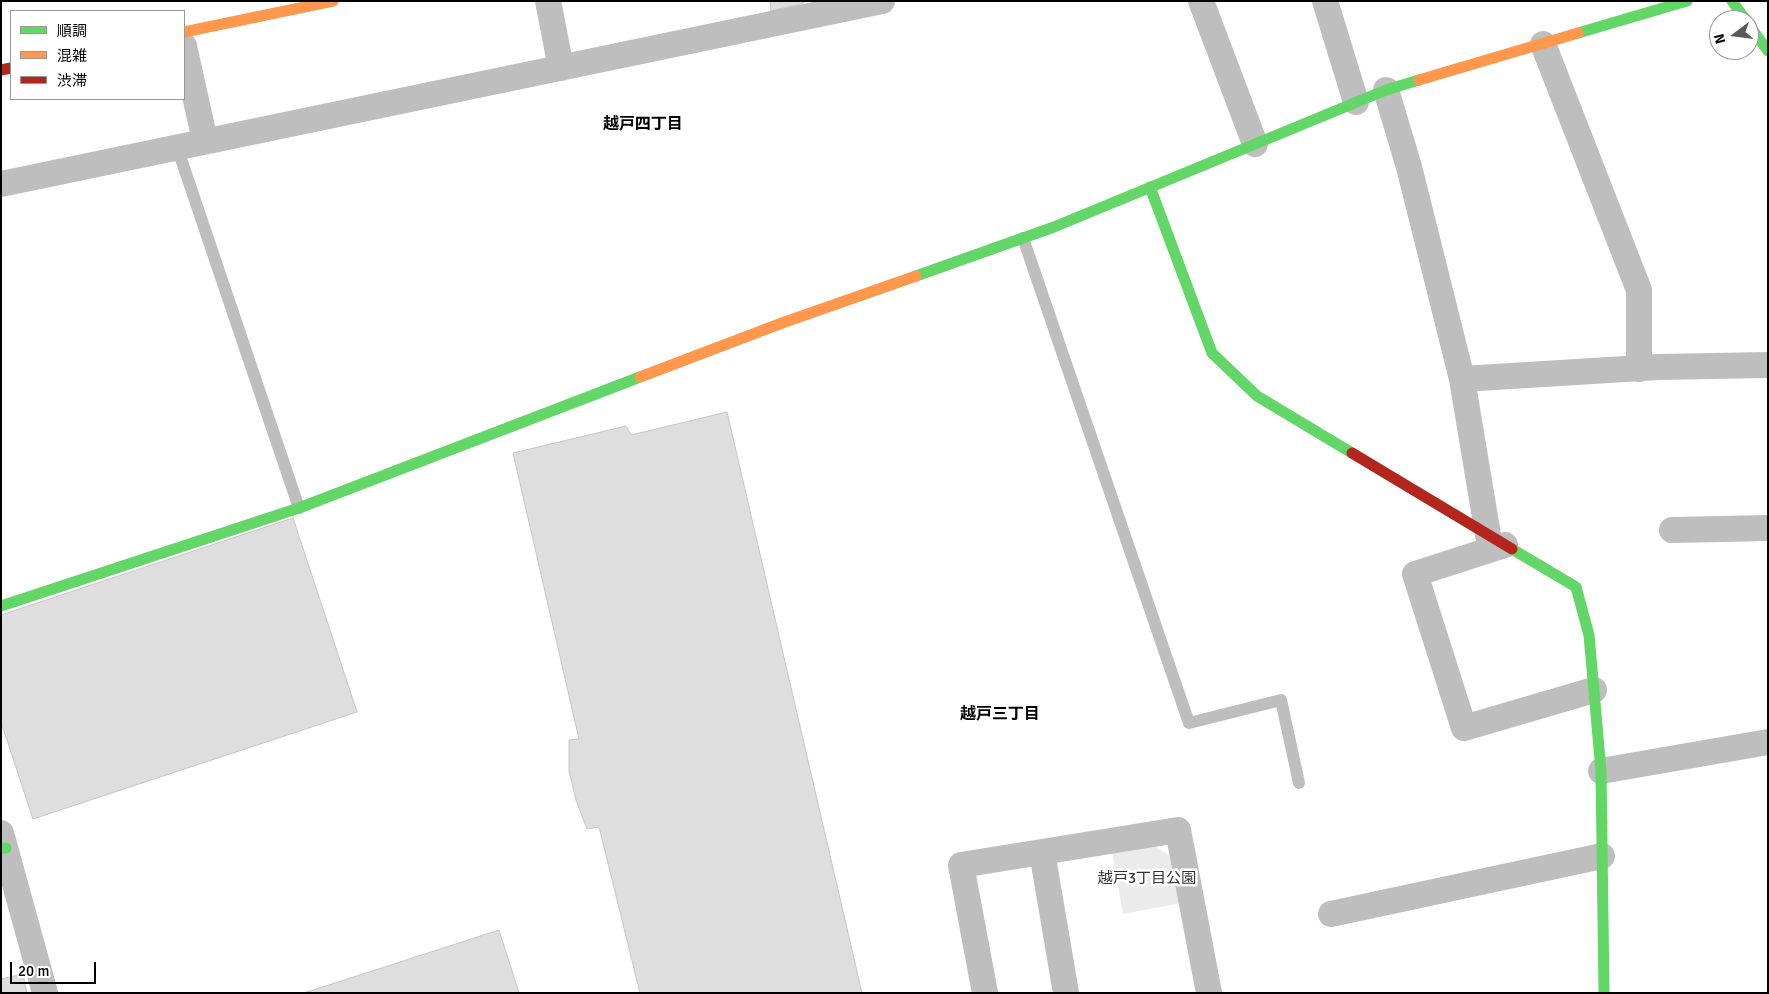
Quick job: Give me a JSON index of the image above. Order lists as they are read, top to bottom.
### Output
{
  "districts": ["越戸四丁目", "越戸三丁目"],
  "parks": ["越戸3丁目公園"],
  "legend": ["順調", "混雑", "渋滞"],
  "scale_bar": "20 m",
  "north": "left"
}
